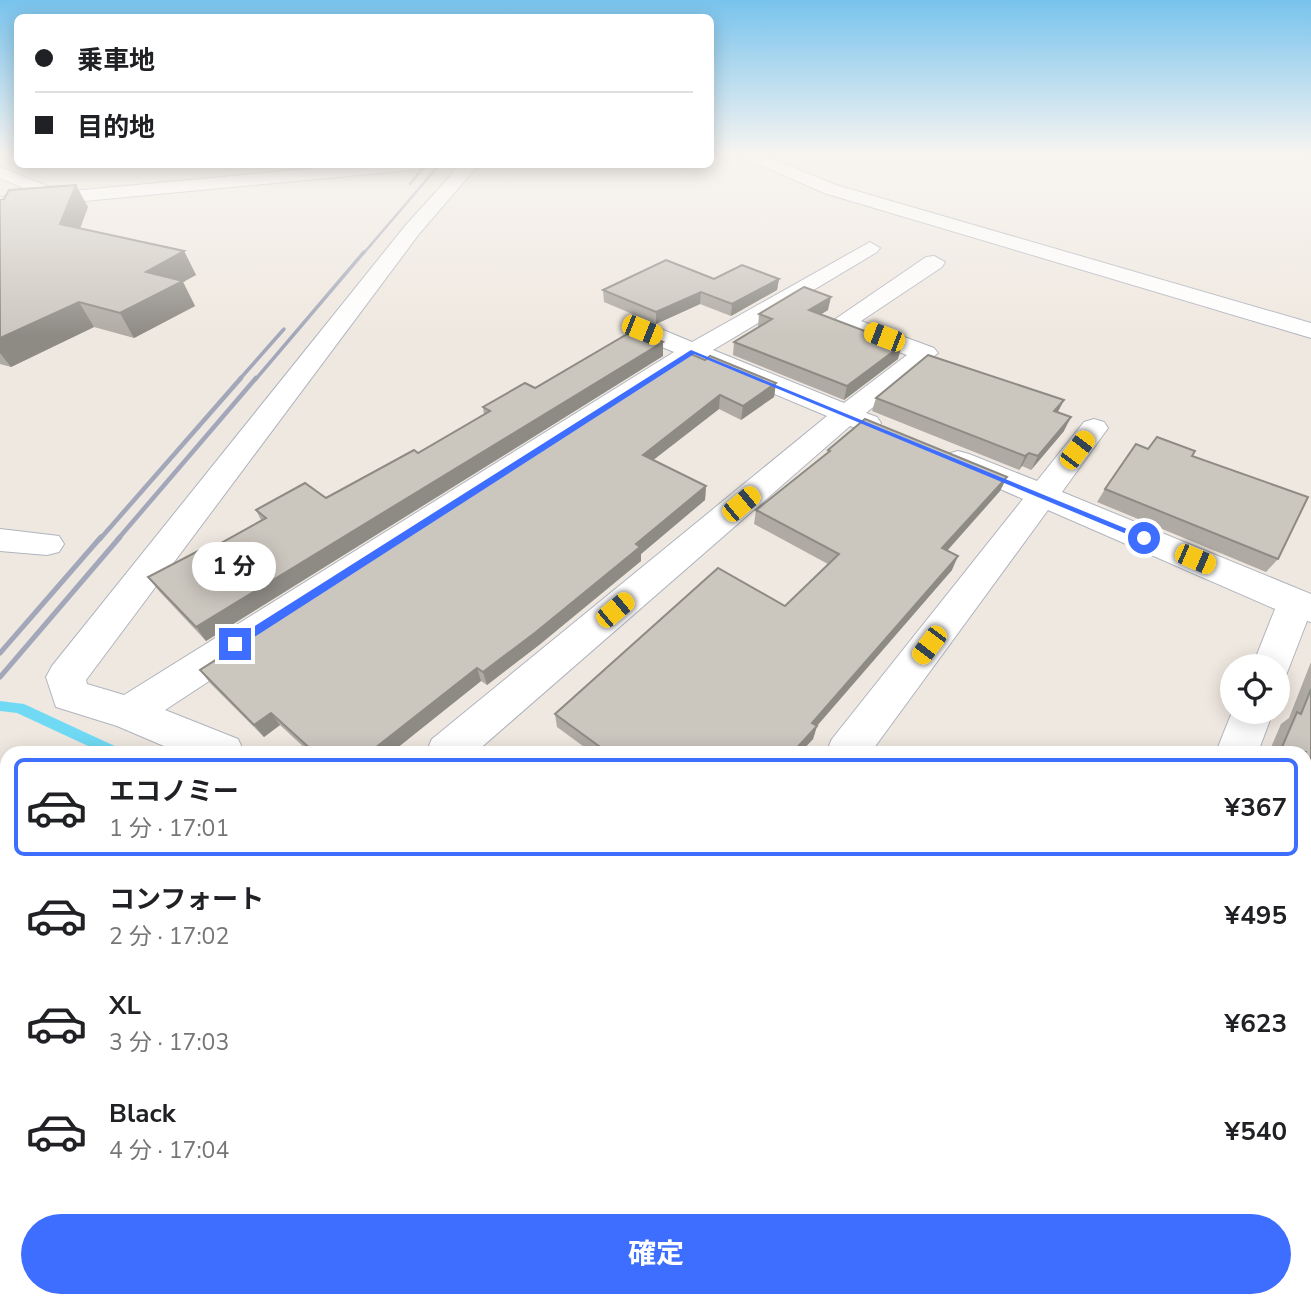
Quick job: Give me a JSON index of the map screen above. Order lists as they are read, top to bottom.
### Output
{
  "page": {
    "banner": ["乗車地", "目的地"],
    "bubble": "1 分",
    "list": [
      {
        "name": "エコノミー",
        "note": "1 分 · 17:01",
        "value": "¥367"
      },
      {
        "name": "コンフォート",
        "note": "2 分 · 17:02",
        "value": "¥495"
      },
      {
        "name": "XL",
        "note": "3 分 · 17:03",
        "value": "¥623"
      },
      {
        "name": "Black",
        "note": "4 分 · 17:04",
        "value": "¥540"
      }
    ],
    "buttons": "確定"
  }
}
